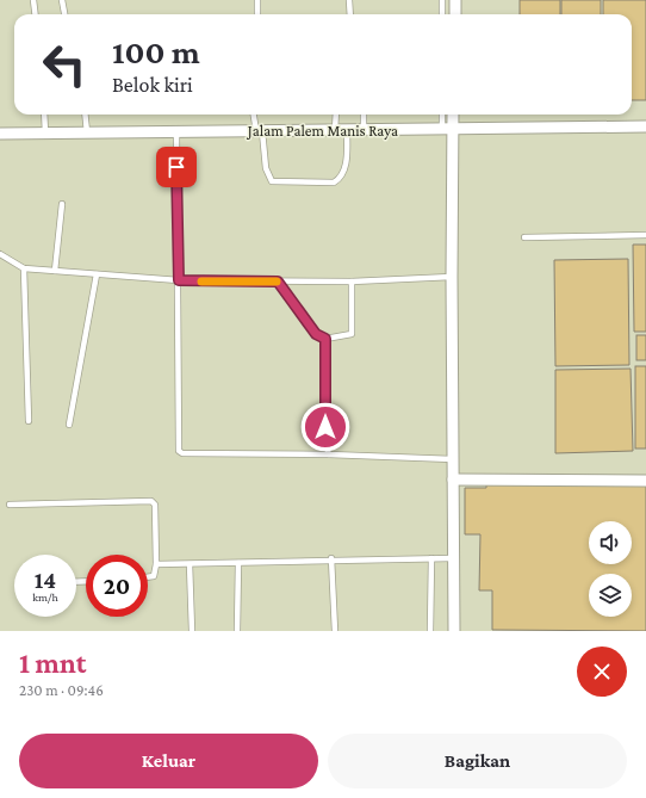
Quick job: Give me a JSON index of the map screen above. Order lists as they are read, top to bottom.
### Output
{
  "streets": {
    "street": ["Jalam Palem Manis Raya"]
  },
  "page": {
    "turn": ["100 m", "Belok kiri"],
    "speed": "14 km/h",
    "limit": "20",
    "heading": ["1 mnt", "230 m · 09:46"],
    "buttons": ["Keluar", "Bagikan"]
  }
}
